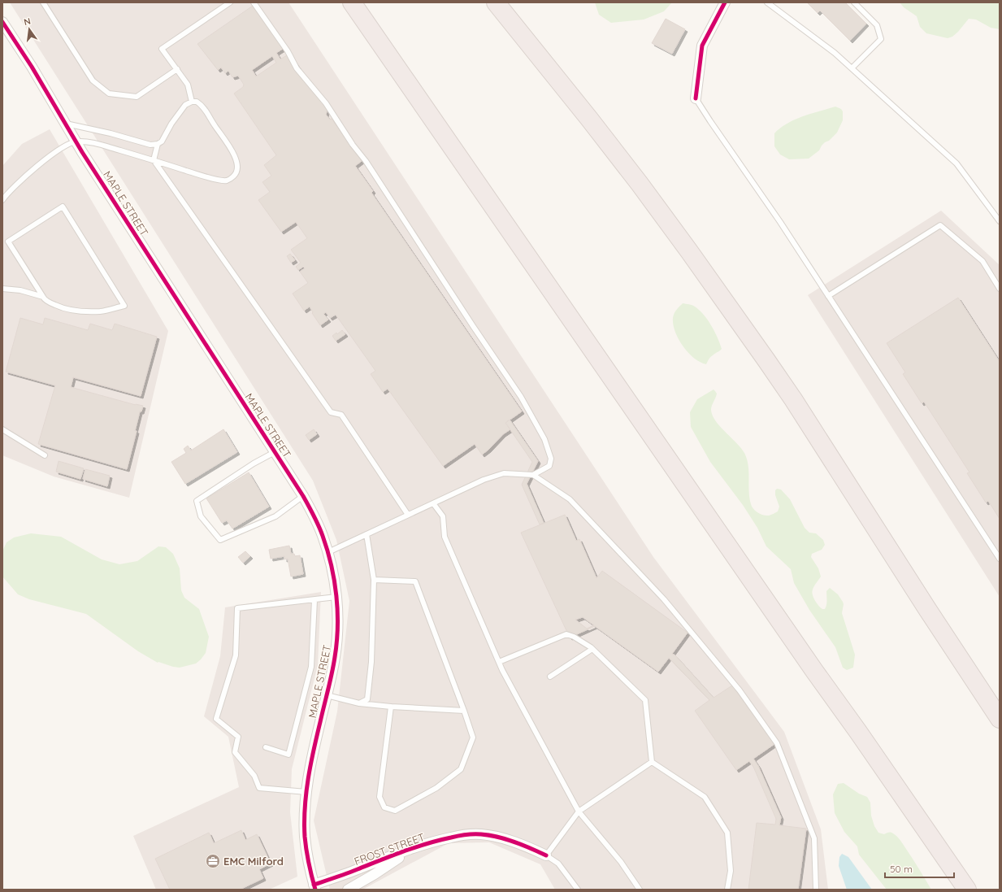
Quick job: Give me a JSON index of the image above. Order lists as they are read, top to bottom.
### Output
{
  "streets": {
    "street": ["MAPLE STREET", "FROST STREET"]
  },
  "crossings": [
    ["MAPLE STREET", "FROST STREET"]
  ],
  "places": {
    "office": ["EMC Milford"]
  },
  "scale_bar": "50 m",
  "north": "top"
}
